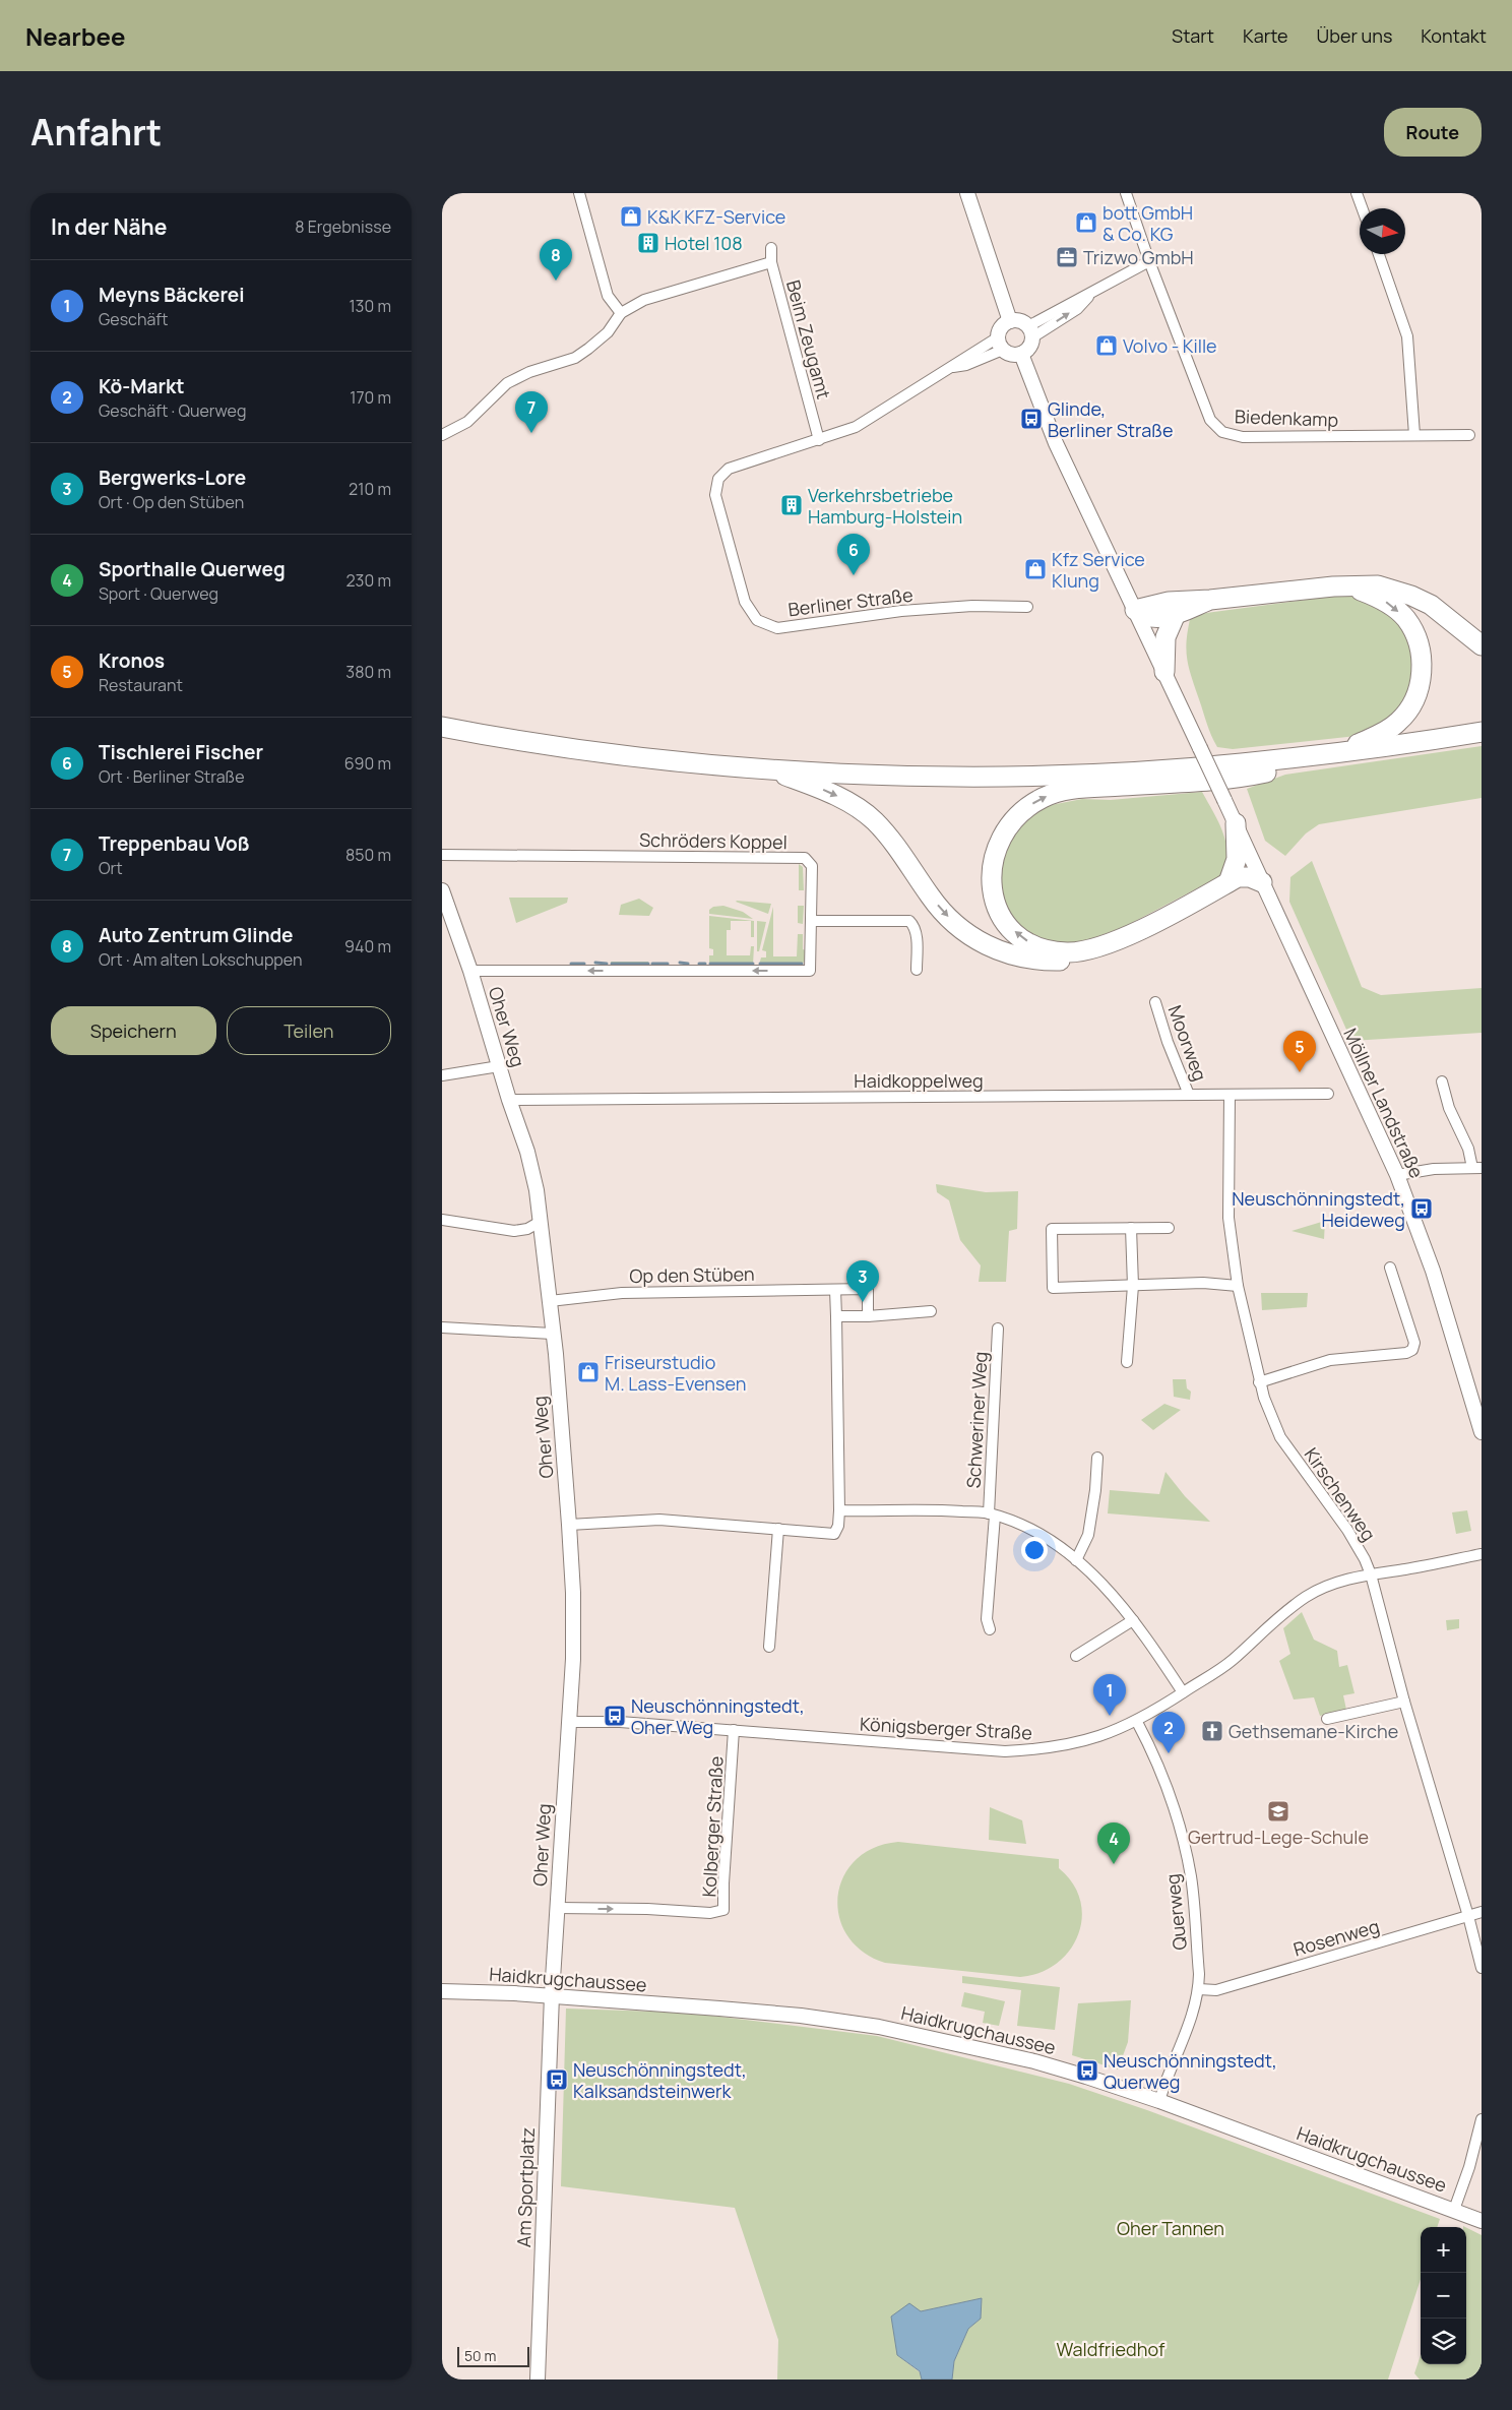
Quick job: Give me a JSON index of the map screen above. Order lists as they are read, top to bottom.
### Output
{
  "streets": {
    "main road": [
      "Oher Weg",
      "Möllner Landstraße",
      "Haidkrugchaussee",
      "Am Sportplatz"
    ],
    "street": [
      "Beim Zeugamt",
      "Biedenkamp",
      "Berliner Straße",
      "Schröders Koppel",
      "Moorweg",
      "Haidkoppelweg",
      "Op den Stüben",
      "Schweriner Weg",
      "Kirschenweg",
      "Königsberger Straße",
      "Kolberger Straße",
      "Querweg",
      "Rosenweg"
    ]
  },
  "crossings": [
    ["Beim Zeugamt", "Berliner Straße"],
    ["Schröders Koppel", "Oher Weg"],
    ["Oher Weg", "Haidkoppelweg"],
    ["Oher Weg", "Op den Stüben"],
    ["Oher Weg", "Königsberger Straße"],
    ["Oher Weg", "Kolberger Straße"],
    ["Oher Weg", "Haidkrugchaussee"],
    ["Oher Weg", "Am Sportplatz"],
    ["Moorweg", "Haidkoppelweg"],
    ["Haidkoppelweg", "Kirschenweg"],
    ["Kirschenweg", "Königsberger Straße"],
    ["Kirschenweg", "Rosenweg"],
    ["Königsberger Straße", "Kolberger Straße"],
    ["Königsberger Straße", "Querweg"],
    ["Querweg", "Rosenweg"],
    ["Querweg", "Haidkrugchaussee"],
    ["Haidkrugchaussee", "Am Sportplatz"]
  ],
  "one_way": ["Schröders Koppel"],
  "parks": ["Oher Tannen", "Waldfriedhof"],
  "places": {
    "shop": [
      "K&K KFZ-Service",
      "bott GmbH & Co. KG",
      "Volvo - Kille",
      "Kfz Service Klung",
      "Friseurstudio M. Lass-Evensen"
    ],
    "building": ["Hotel 108", "Verkehrsbetriebe Hamburg-Holstein"],
    "office": ["Trizwo GmbH"],
    "bus stop": [
      "Glinde, Berliner Straße",
      "Neuschönningstedt, Heideweg",
      "Neuschönningstedt, Oher Weg",
      "Neuschönningstedt, Querweg",
      "Neuschönningstedt, Kalksandsteinwerk"
    ],
    "church": ["Gethsemane-Kirche"],
    "school or university": ["Gertrud-Lege-Schule"]
  },
  "scale_bar": "50 m",
  "north": "right",
  "page": {
    "header": "Nearbee",
    "nav": [
      "Start",
      "Karte",
      "Über uns",
      "Kontakt"
    ],
    "title": "Anfahrt",
    "buttons": [
      "Route",
      ["Speichern", "Teilen"]
    ],
    "heading": ["In der Nähe", "8 Ergebnisse"],
    "pins": [
      "8",
      "7",
      "6",
      "5",
      "3",
      "1",
      "2",
      "4"
    ],
    "list": [
      {
        "mark": "1",
        "name": "Meyns Bäckerei",
        "note": "Geschäft",
        "value": "130 m"
      },
      {
        "mark": "2",
        "name": "Kö-Markt",
        "note": "Geschäft · Querweg",
        "value": "170 m"
      },
      {
        "mark": "3",
        "name": "Bergwerks-Lore",
        "note": "Ort · Op den Stüben",
        "value": "210 m"
      },
      {
        "mark": "4",
        "name": "Sporthalle Querweg",
        "note": "Sport · Querweg",
        "value": "230 m"
      },
      {
        "mark": "5",
        "name": "Kronos",
        "note": "Restaurant",
        "value": "380 m"
      },
      {
        "mark": "6",
        "name": "Tischlerei Fischer",
        "note": "Ort · Berliner Straße",
        "value": "690 m"
      },
      {
        "mark": "7",
        "name": "Treppenbau Voß",
        "note": "Ort",
        "value": "850 m"
      },
      {
        "mark": "8",
        "name": "Auto Zentrum Glinde",
        "note": "Ort · Am alten Lokschuppen",
        "value": "940 m"
      }
    ],
    "map_buttons": ["+", "−"],
    "scale": "50 m"
  }
}
